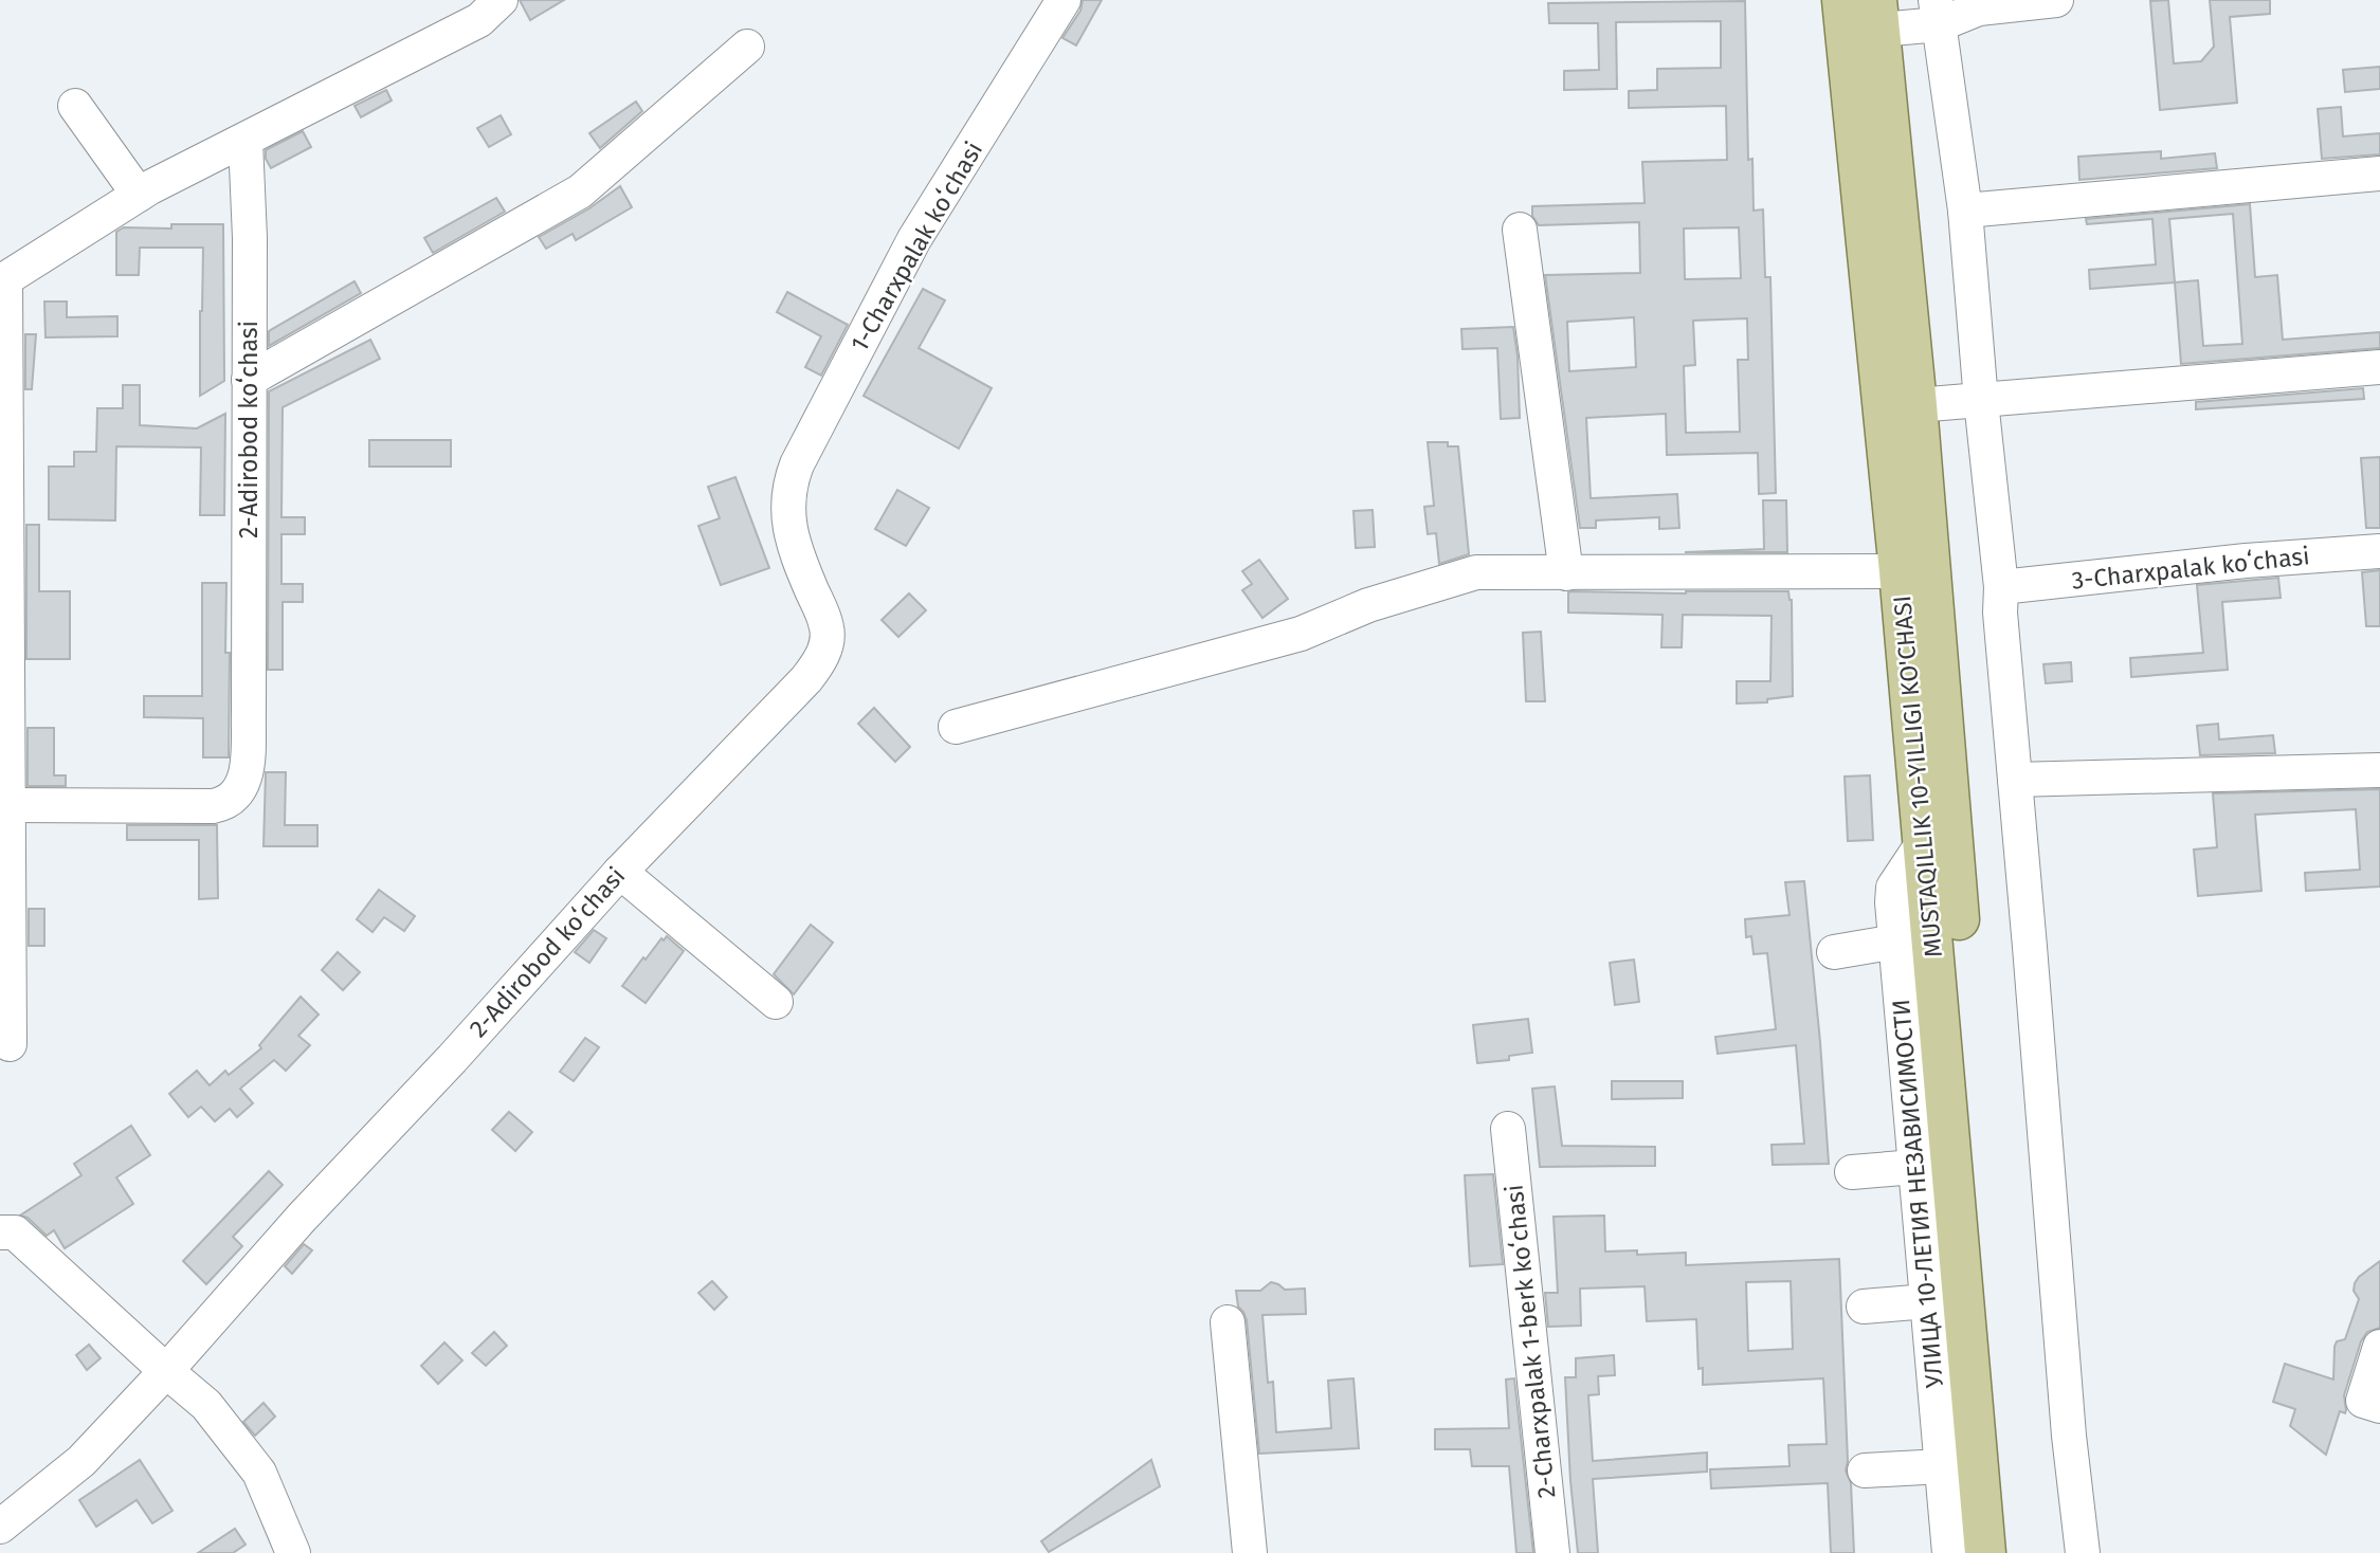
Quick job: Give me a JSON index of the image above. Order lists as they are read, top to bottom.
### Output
{
  "streets": {
    "main road": ["MUSTAQILLIK 10-YILLIGI KO'CHASI"],
    "street": [
      "1-Charxpalak koʻchasi",
      "2-Adirobod koʻchasi",
      "3-Charxpalak koʻchasi",
      "УЛИЦА 10-ЛЕТИЯ НЕЗАВИСИМОСТИ",
      "2-Charxpalak 1-berk koʻchasi"
    ]
  },
  "crossings": [
    ["1-Charxpalak koʻchasi", "2-Adirobod koʻchasi"],
    ["MUSTAQILLIK 10-YILLIGI KO'CHASI", "УЛИЦА 10-ЛЕТИЯ НЕЗАВИСИМОСТИ"]
  ]
}
